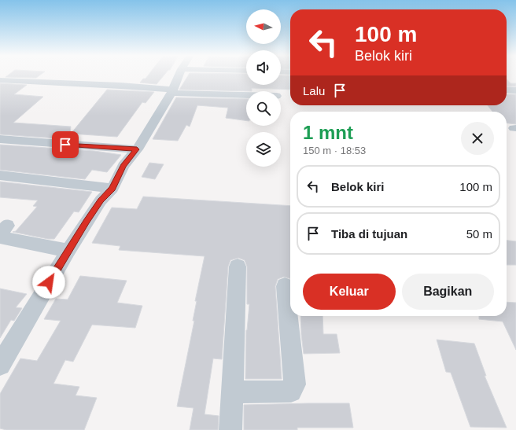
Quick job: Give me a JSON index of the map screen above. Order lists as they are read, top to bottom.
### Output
{
  "north": "left",
  "page": {
    "turn": ["100 m", "Belok kiri"],
    "then": "Lalu",
    "heading": ["1 mnt", "150 m · 18:53"],
    "list": [
      {
        "name": "Belok kiri",
        "value": "100 m"
      },
      {
        "name": "Tiba di tujuan",
        "value": "50 m"
      }
    ],
    "buttons": ["Keluar", "Bagikan"]
  }
}
